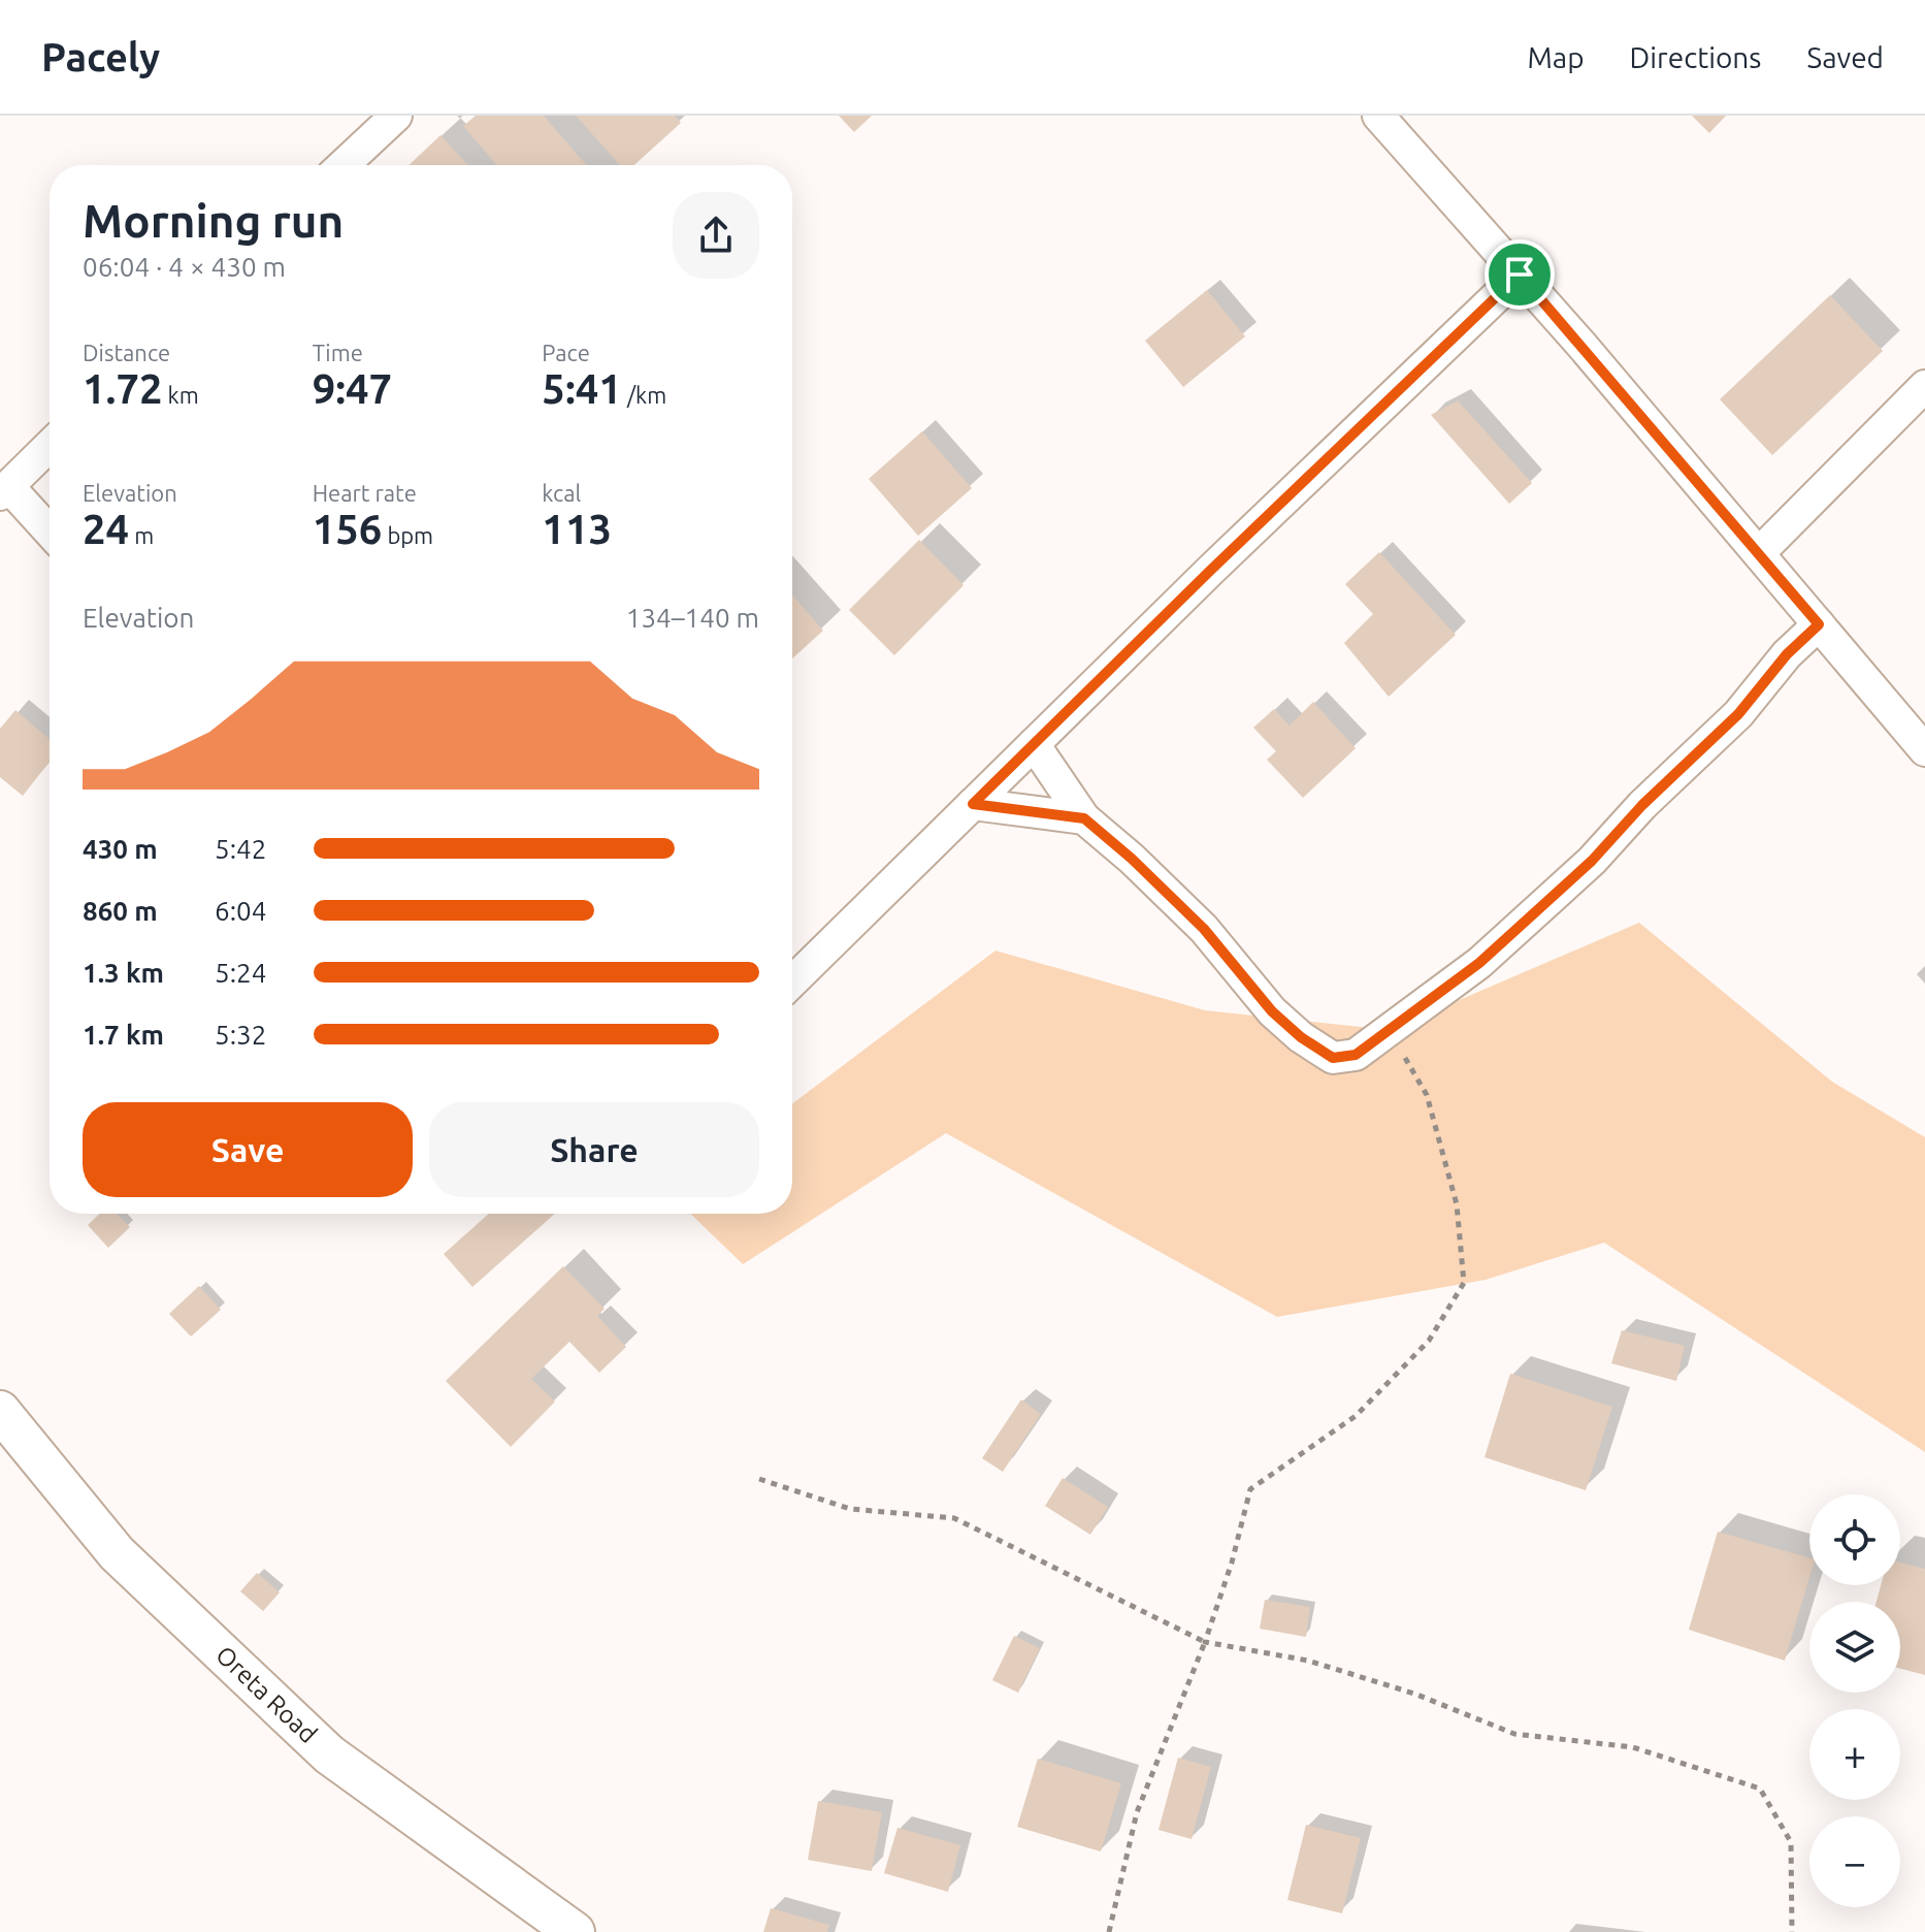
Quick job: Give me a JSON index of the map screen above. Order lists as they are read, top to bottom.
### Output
{
  "streets": {
    "street": ["Oreta Road"]
  },
  "page": {
    "header": "Pacely",
    "nav": ["Map", "Directions", "Saved"],
    "heading": ["Morning run", "06:04 · 4 × 430 m"],
    "stats": [
      ["Distance", "1.72 km"],
      ["Time", "9:47"],
      ["Pace", "5:41 /km"],
      ["Elevation", "24 m"],
      ["Heart rate", "156 bpm"],
      ["kcal", "113"]
    ],
    "chart": ["Elevation", "134–140 m"],
    "list": [
      {
        "name": "430 m",
        "note": "5:42"
      },
      {
        "name": "860 m",
        "note": "6:04"
      },
      {
        "name": "1.3 km",
        "note": "5:24"
      },
      {
        "name": "1.7 km",
        "note": "5:32"
      }
    ],
    "buttons": ["Save", "Share"],
    "map_buttons": ["+", "−"]
  }
}
